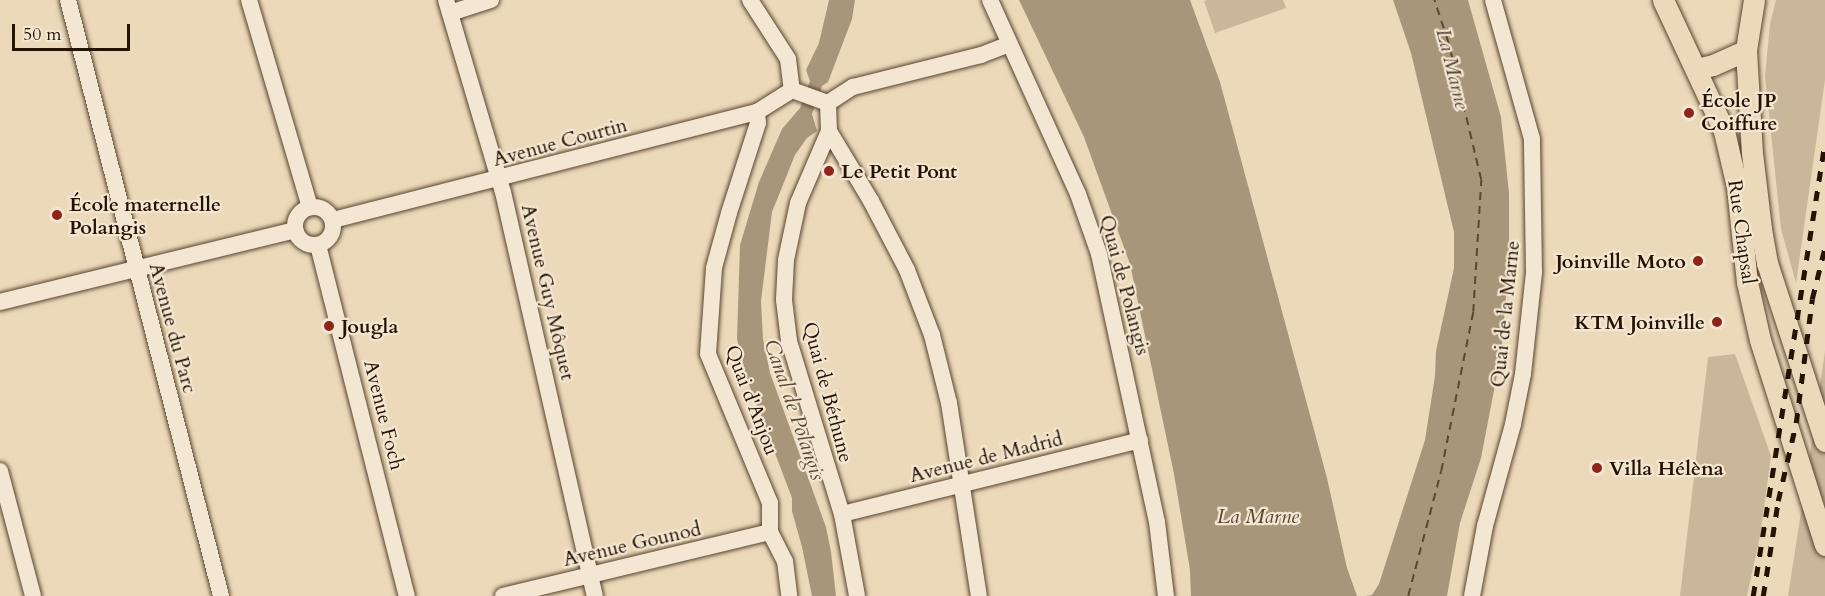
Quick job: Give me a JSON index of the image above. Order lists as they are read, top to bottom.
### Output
{
  "streets": {
    "main road": ["Rue Chapsal"],
    "street": [
      "Avenue Courtin",
      "Quai de Polangis",
      "Avenue Guy Môquet",
      "Quai de la Marne",
      "Avenue du Parc",
      "Quai de Béthune",
      "Quai d'Anjou",
      "Avenue Foch",
      "Avenue de Madrid",
      "Avenue Gounod"
    ]
  },
  "crossings": [
    ["Avenue Courtin", "Avenue Guy Môquet"],
    ["Avenue Courtin", "Quai d'Anjou"],
    ["Avenue Courtin", "Avenue Foch"],
    ["Quai de Polangis", "Avenue de Madrid"],
    ["Avenue Guy Môquet", "Avenue Gounod"],
    ["Quai de Béthune", "Avenue de Madrid"],
    ["Quai d'Anjou", "Avenue Gounod"]
  ],
  "water": ["La Marne", "Canal de Polangis"],
  "places": [
    "École JP Coiffure",
    "Le Petit Pont",
    "École maternelle Polangis",
    "Joinville Moto",
    "KTM Joinville",
    "Jougla",
    "Villa Hélèna"
  ],
  "scale_bar": "50 m"
}
